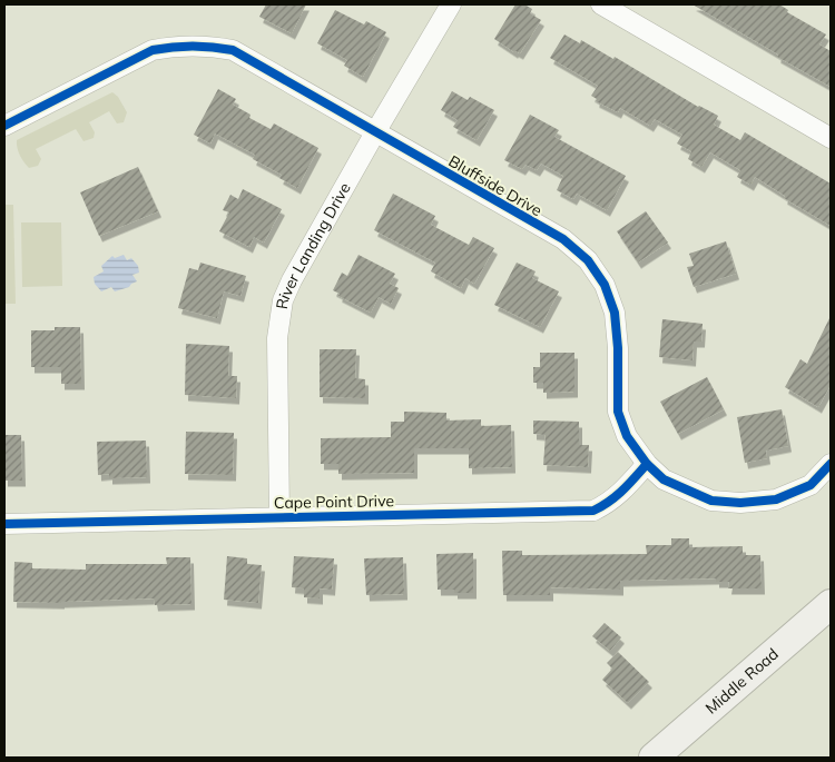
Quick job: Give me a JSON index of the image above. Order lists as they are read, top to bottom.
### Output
{
  "streets": {
    "main road": ["Middle Road"],
    "street": ["Bluffside Drive", "River Landing Drive", "Cape Point Drive"]
  },
  "crossings": [
    ["Bluffside Drive", "River Landing Drive"],
    ["Bluffside Drive", "Cape Point Drive"],
    ["River Landing Drive", "Cape Point Drive"]
  ]
}
